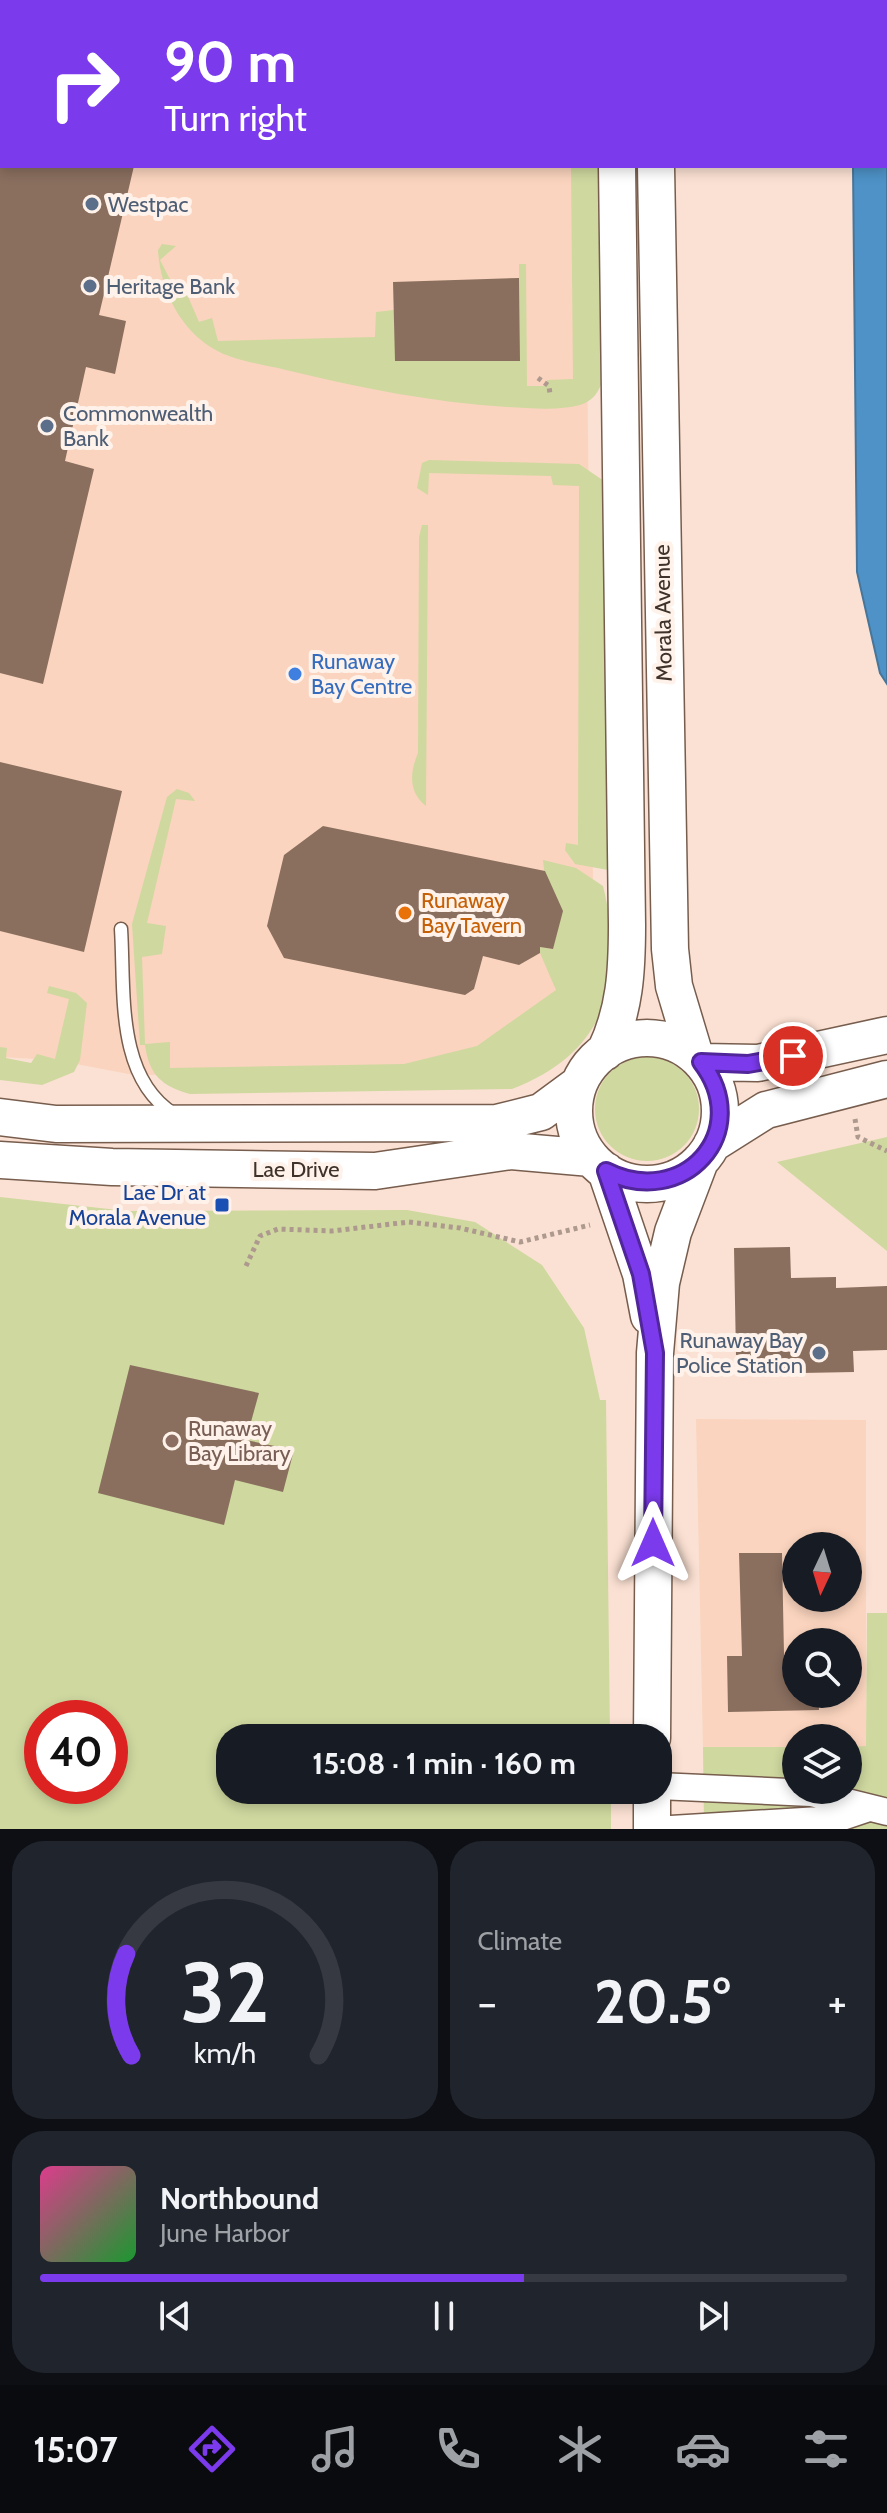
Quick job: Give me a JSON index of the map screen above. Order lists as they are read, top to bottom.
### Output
{
  "streets": {
    "main road": ["Morala Avenue", "Lae Drive"]
  },
  "crossings": [
    ["Morala Avenue", "Lae Drive"]
  ],
  "places": {
    "other": [
      "Westpac",
      "Heritage Bank",
      "Commonwealth Bank",
      "Runaway Bay Centre",
      "Runaway Bay Tavern",
      "Runaway Bay Police Station",
      "Runaway Bay Library"
    ],
    "transit": ["Lae Dr at Morala Avenue"]
  },
  "north": "bottom",
  "page": {
    "turn": ["90 m", "Turn right"],
    "limit": "40",
    "trip": "15:08 · 1 min · 160 m",
    "tile": "Climate",
    "heat": ["−", "20.5°", "+"],
    "song": ["Northbound", "June Harbor"],
    "tabs": "15:07",
    "gauge": ["32", "km/h"]
  }
}
